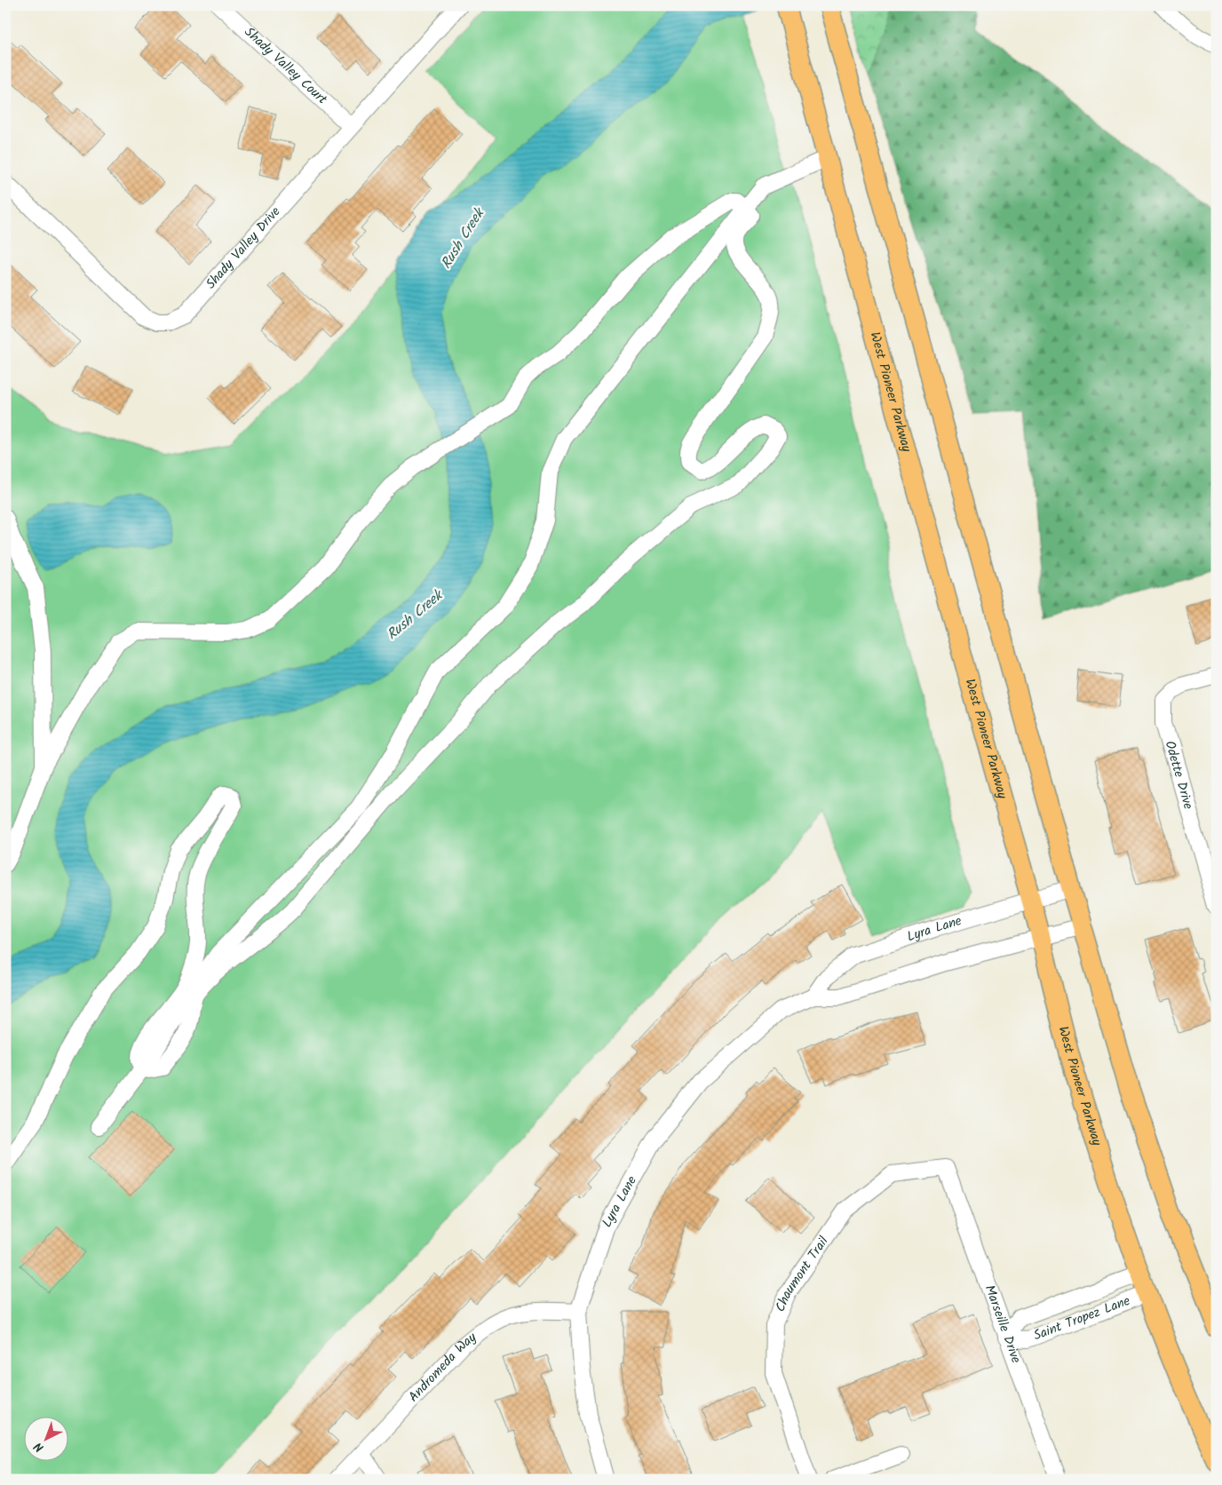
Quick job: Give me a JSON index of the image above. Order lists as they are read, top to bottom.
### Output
{
  "streets": {
    "main road": ["West Pioneer Parkway"],
    "street": [
      "Shady Valley Court",
      "Shady Valley Drive",
      "Odette Drive",
      "Lyra Lane",
      "Chaumont Trail",
      "Saint Tropez Lane",
      "Marseille Drive",
      "Andromeda Way"
    ]
  },
  "crossings": [
    ["Shady Valley Court", "Shady Valley Drive"],
    ["West Pioneer Parkway", "Lyra Lane"],
    ["West Pioneer Parkway", "Saint Tropez Lane"],
    ["Lyra Lane", "Andromeda Way"],
    ["Chaumont Trail", "Marseille Drive"],
    ["Saint Tropez Lane", "Marseille Drive"]
  ],
  "water": ["Rush Creek"],
  "north": "bottom left"
}
